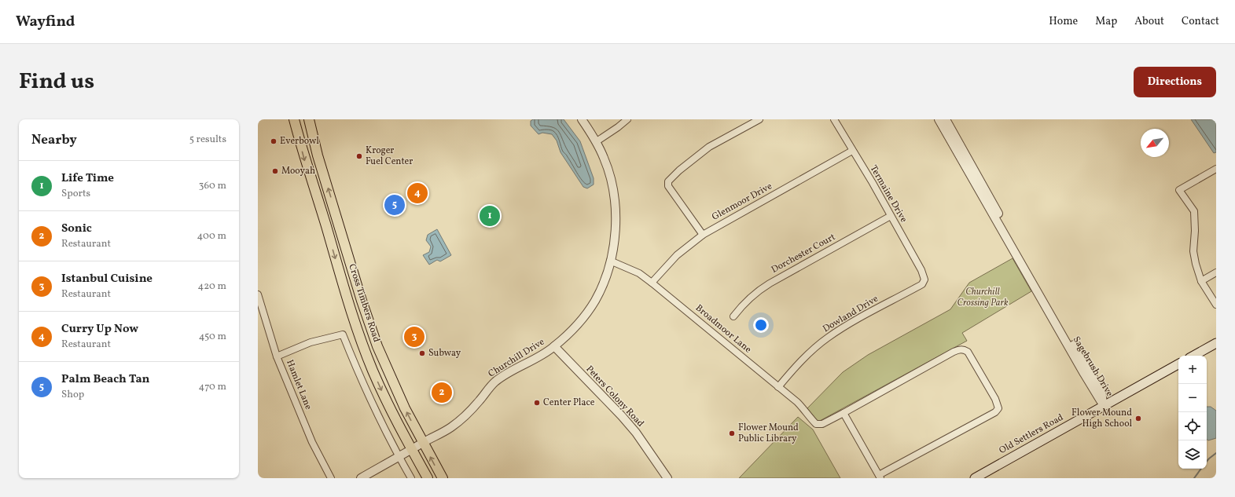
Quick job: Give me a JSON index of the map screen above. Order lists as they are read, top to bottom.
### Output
{
  "streets": {
    "main road": ["Cross Timbers Road", "Old Settlers Road"],
    "street": [
      "Termaine Drive",
      "Glenmoor Drive",
      "Dorchester Court",
      "Dowland Drive",
      "Broadmoor Lane",
      "Churchill Drive",
      "Sagebrush Drive",
      "Hamlet Lane",
      "Peters Colony Road"
    ]
  },
  "crossings": [
    ["Termaine Drive", "Glenmoor Drive"],
    ["Termaine Drive", "Dorchester Court"],
    ["Termaine Drive", "Dowland Drive"],
    ["Glenmoor Drive", "Broadmoor Lane"],
    ["Cross Timbers Road", "Churchill Drive"],
    ["Dowland Drive", "Broadmoor Lane"],
    ["Broadmoor Lane", "Churchill Drive"],
    ["Churchill Drive", "Peters Colony Road"],
    ["Sagebrush Drive", "Old Settlers Road"]
  ],
  "parks": ["Churchill Crossing Park"],
  "places": [
    "Everbowl",
    "Kroger Fuel Center",
    "Mooyah",
    "Subway",
    "Center Place",
    "Flower Mound High School",
    "Flower Mound Public Library"
  ],
  "north": "bottom left",
  "page": {
    "header": "Wayfind",
    "nav": [
      "Home",
      "Map",
      "About",
      "Contact"
    ],
    "title": "Find us",
    "buttons": "Directions",
    "heading": ["Nearby", "5 results"],
    "list": [
      {
        "mark": "1",
        "name": "Life Time",
        "note": "Sports",
        "value": "360 m"
      },
      {
        "mark": "2",
        "name": "Sonic",
        "note": "Restaurant",
        "value": "400 m"
      },
      {
        "mark": "3",
        "name": "Istanbul Cuisine",
        "note": "Restaurant",
        "value": "420 m"
      },
      {
        "mark": "4",
        "name": "Curry Up Now",
        "note": "Restaurant",
        "value": "450 m"
      },
      {
        "mark": "5",
        "name": "Palm Beach Tan",
        "note": "Shop",
        "value": "470 m"
      }
    ],
    "pins": [
      "4",
      "5",
      "1",
      "3",
      "2"
    ],
    "map_buttons": ["+", "−"]
  }
}
